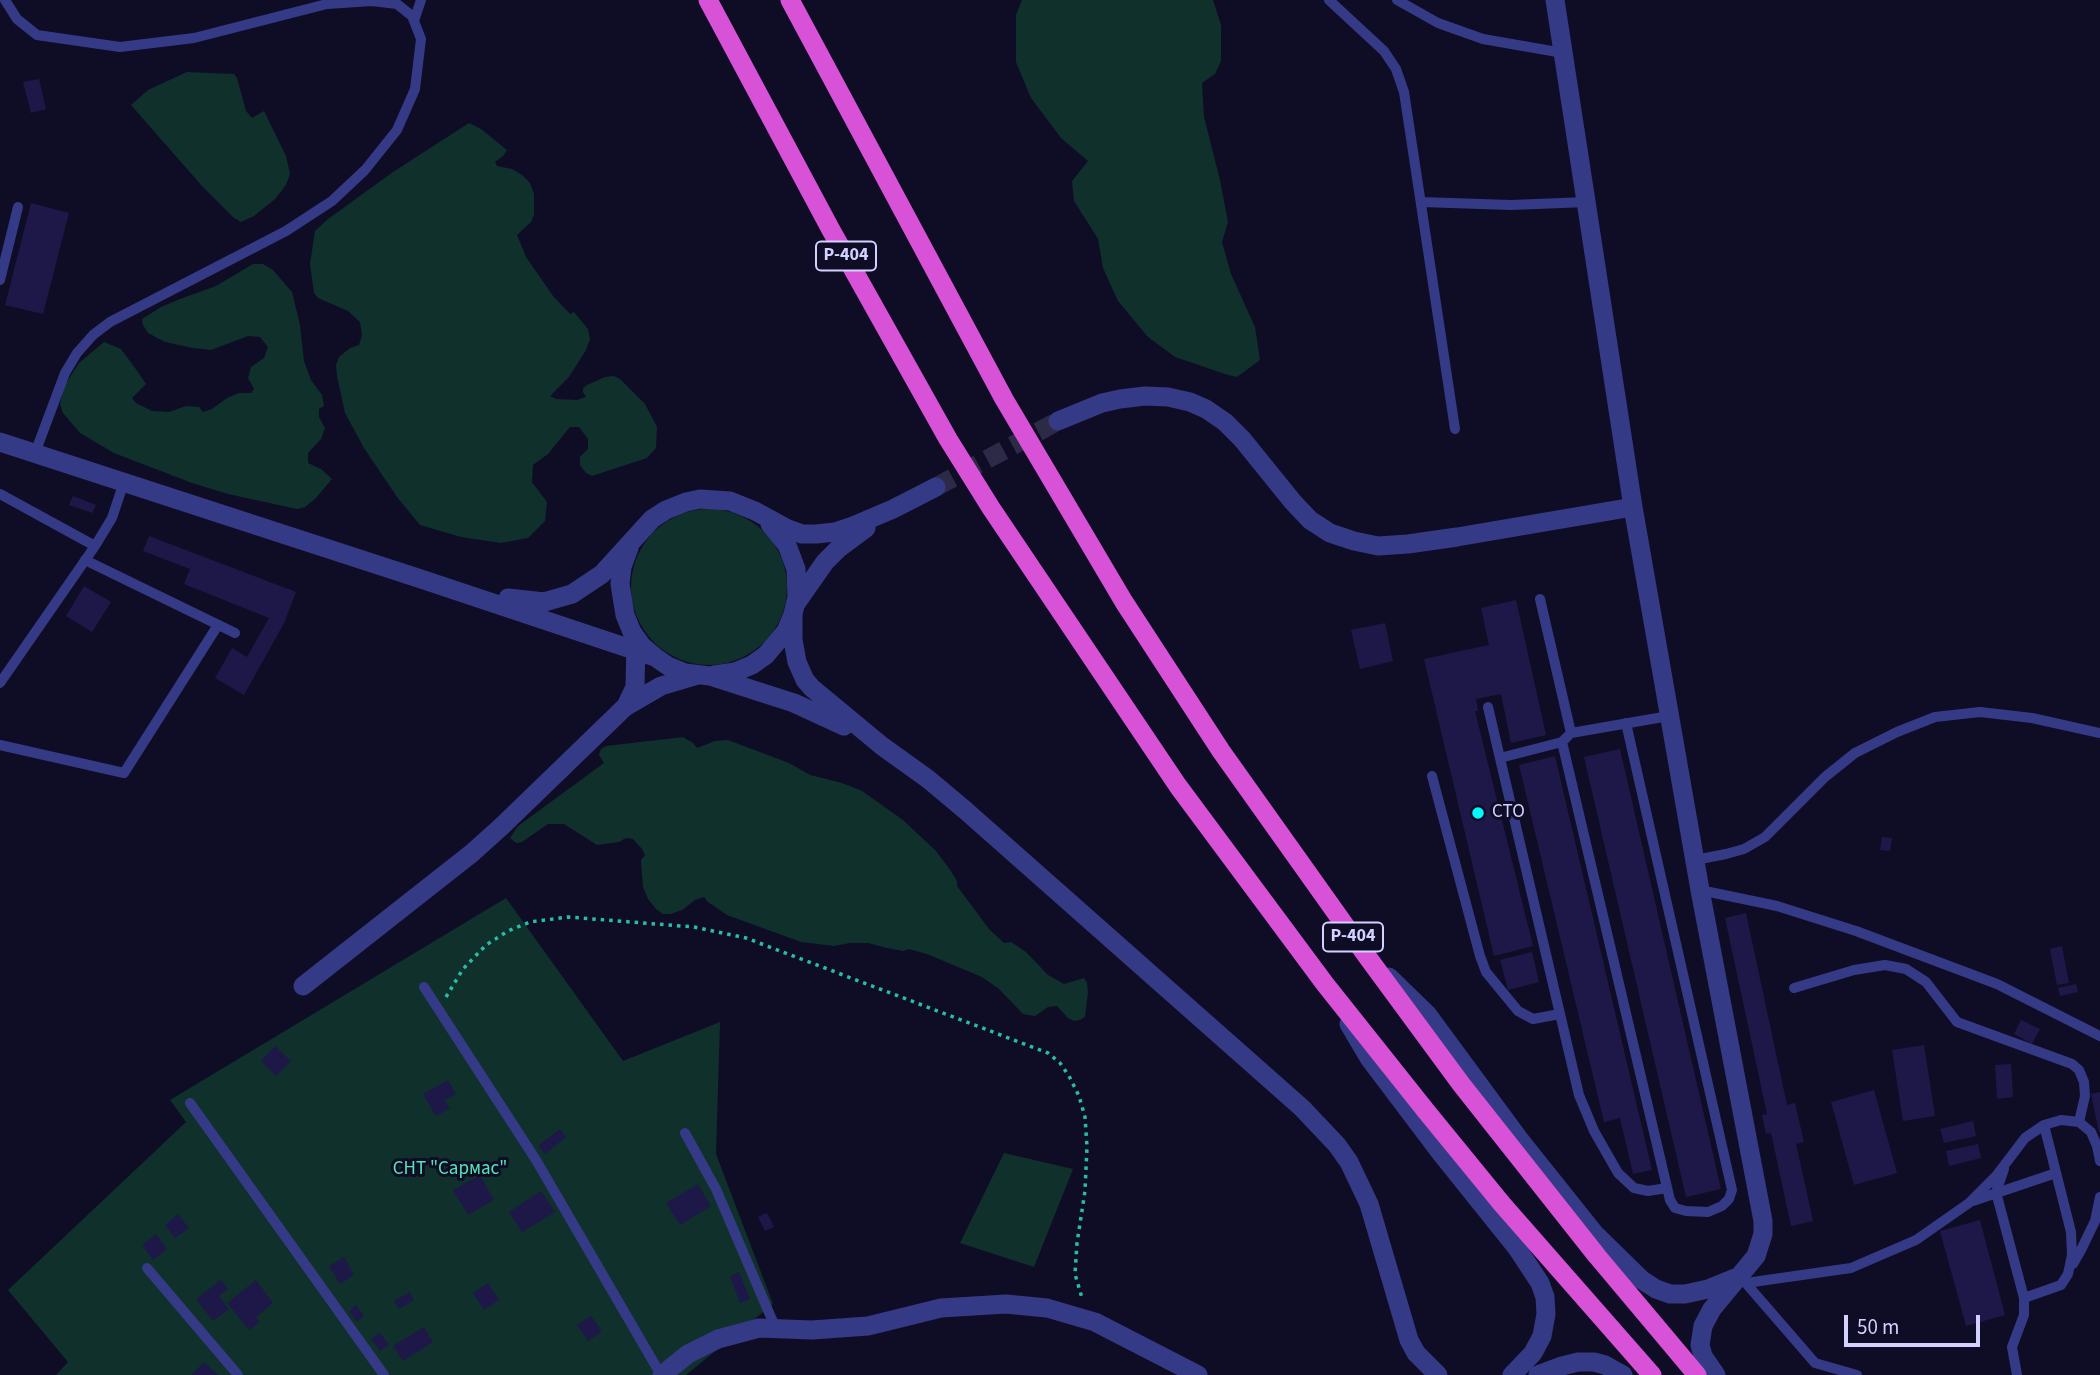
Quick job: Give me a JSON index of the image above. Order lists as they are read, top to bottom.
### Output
{
  "streets": {
    "highway": ["Р-404"]
  },
  "parks": ["СНТ \"Сармас\""],
  "places": ["СТО"],
  "scale_bar": "50 m"
}
